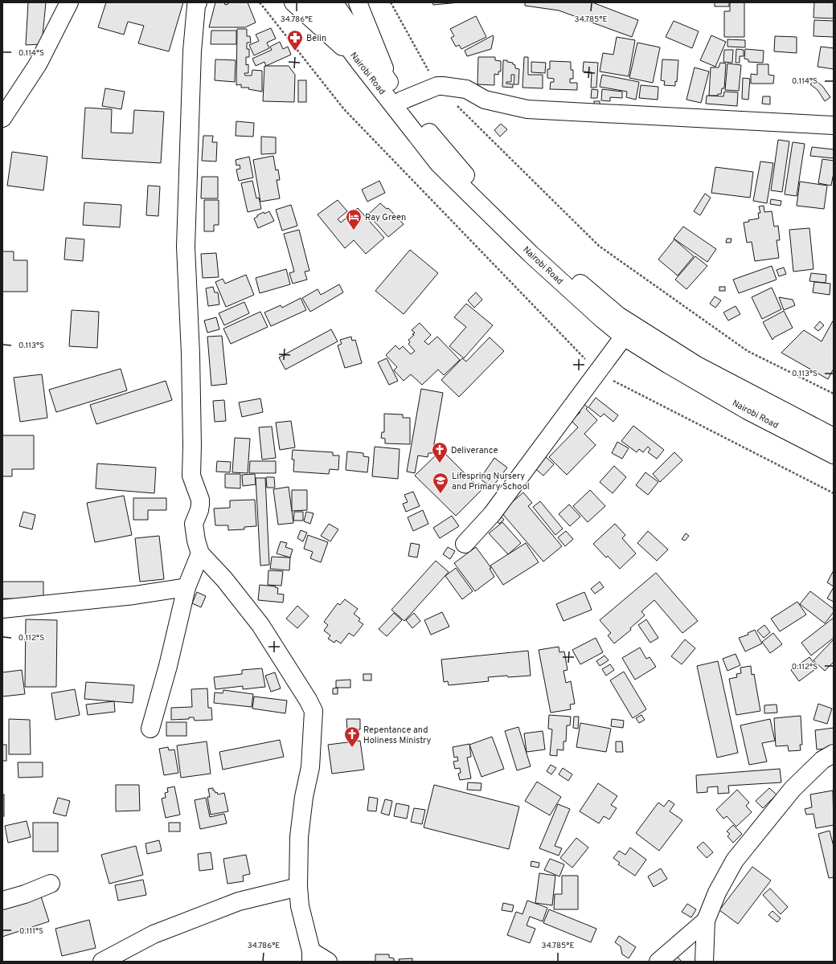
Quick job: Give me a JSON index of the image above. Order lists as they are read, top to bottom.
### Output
{
  "streets": {
    "main road": ["Nairobi Road"]
  },
  "places": {
    "pharmacy": ["Belin"],
    "hotel": ["Ray Green"],
    "church": ["Deliverance", "Repentance and Holiness Ministry"],
    "school or university": ["Lifespring Nursery and Primary School"]
  },
  "coordinates": [
    "34.786°E",
    "34.785°E",
    "0.114°S",
    "0.113°S",
    "0.112°S",
    "0.111°S"
  ]
}
